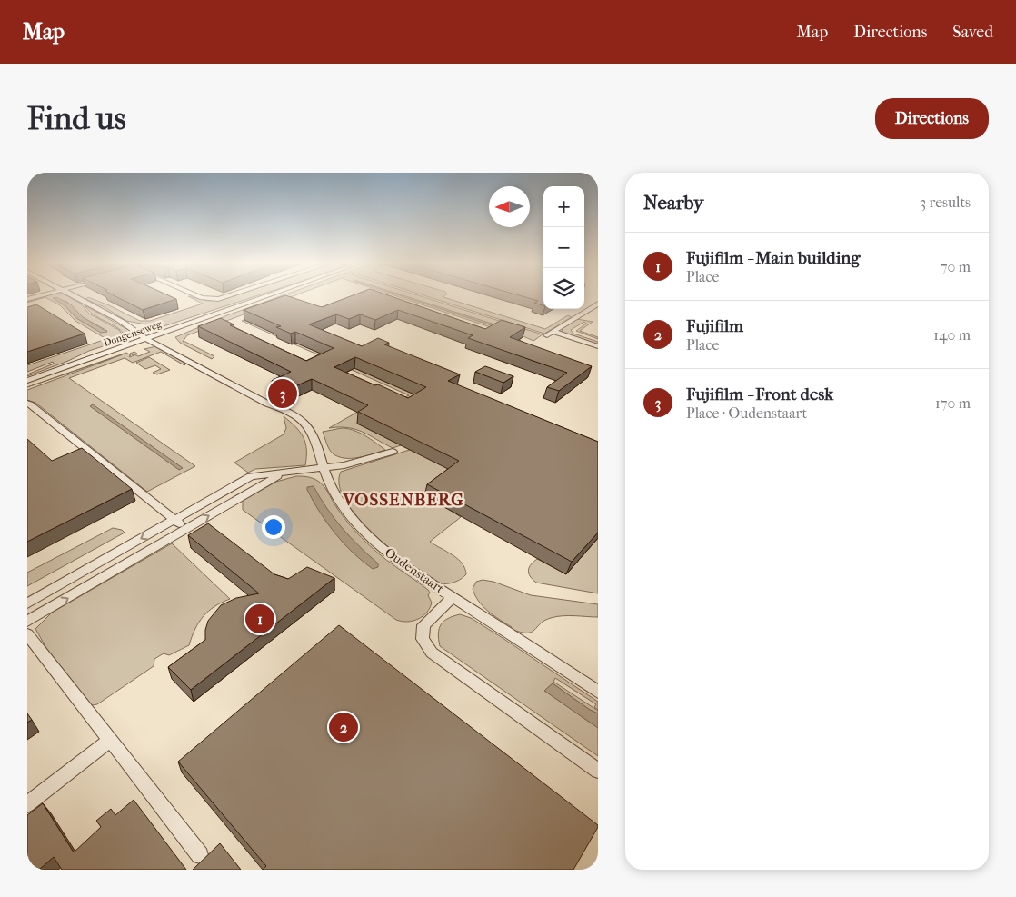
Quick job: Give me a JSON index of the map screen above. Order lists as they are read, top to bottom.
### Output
{
  "streets": {
    "street": ["Dongenseweg", "Oudenstaart"]
  },
  "crossings": [
    ["Dongenseweg", "Oudenstaart"]
  ],
  "districts": ["VOSSENBERG"],
  "north": "left",
  "page": {
    "header": "Map",
    "nav": ["Map", "Directions", "Saved"],
    "buttons": "Directions",
    "title": "Find us",
    "heading": ["Nearby", "3 results"],
    "map_buttons": ["+", "−"],
    "list": [
      {
        "mark": "1",
        "name": "Fujifilm - Main building",
        "note": "Place",
        "value": "70 m"
      },
      {
        "mark": "2",
        "name": "Fujifilm",
        "note": "Place",
        "value": "140 m"
      },
      {
        "mark": "3",
        "name": "Fujifilm - Front desk",
        "note": "Place · Oudenstaart",
        "value": "170 m"
      }
    ],
    "pins": ["3", "1", "2"]
  }
}
